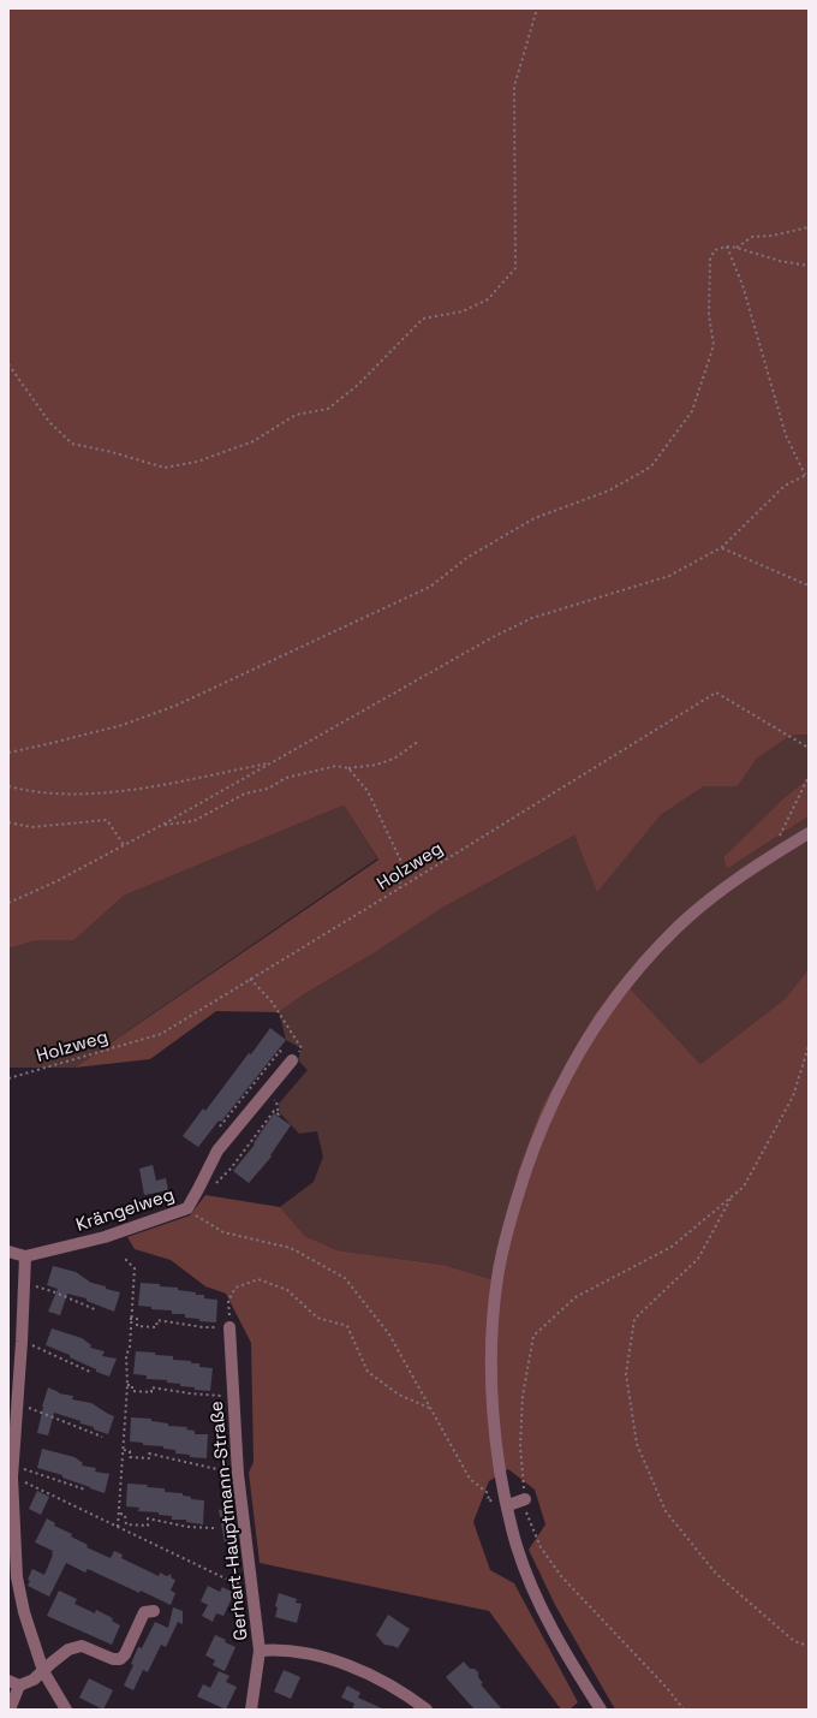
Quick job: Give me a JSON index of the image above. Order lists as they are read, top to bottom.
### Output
{
  "streets": {
    "street": ["Krängelweg", "Gerhart-Hauptmann-Straße"],
    "path": ["Holzweg"]
  }
}
